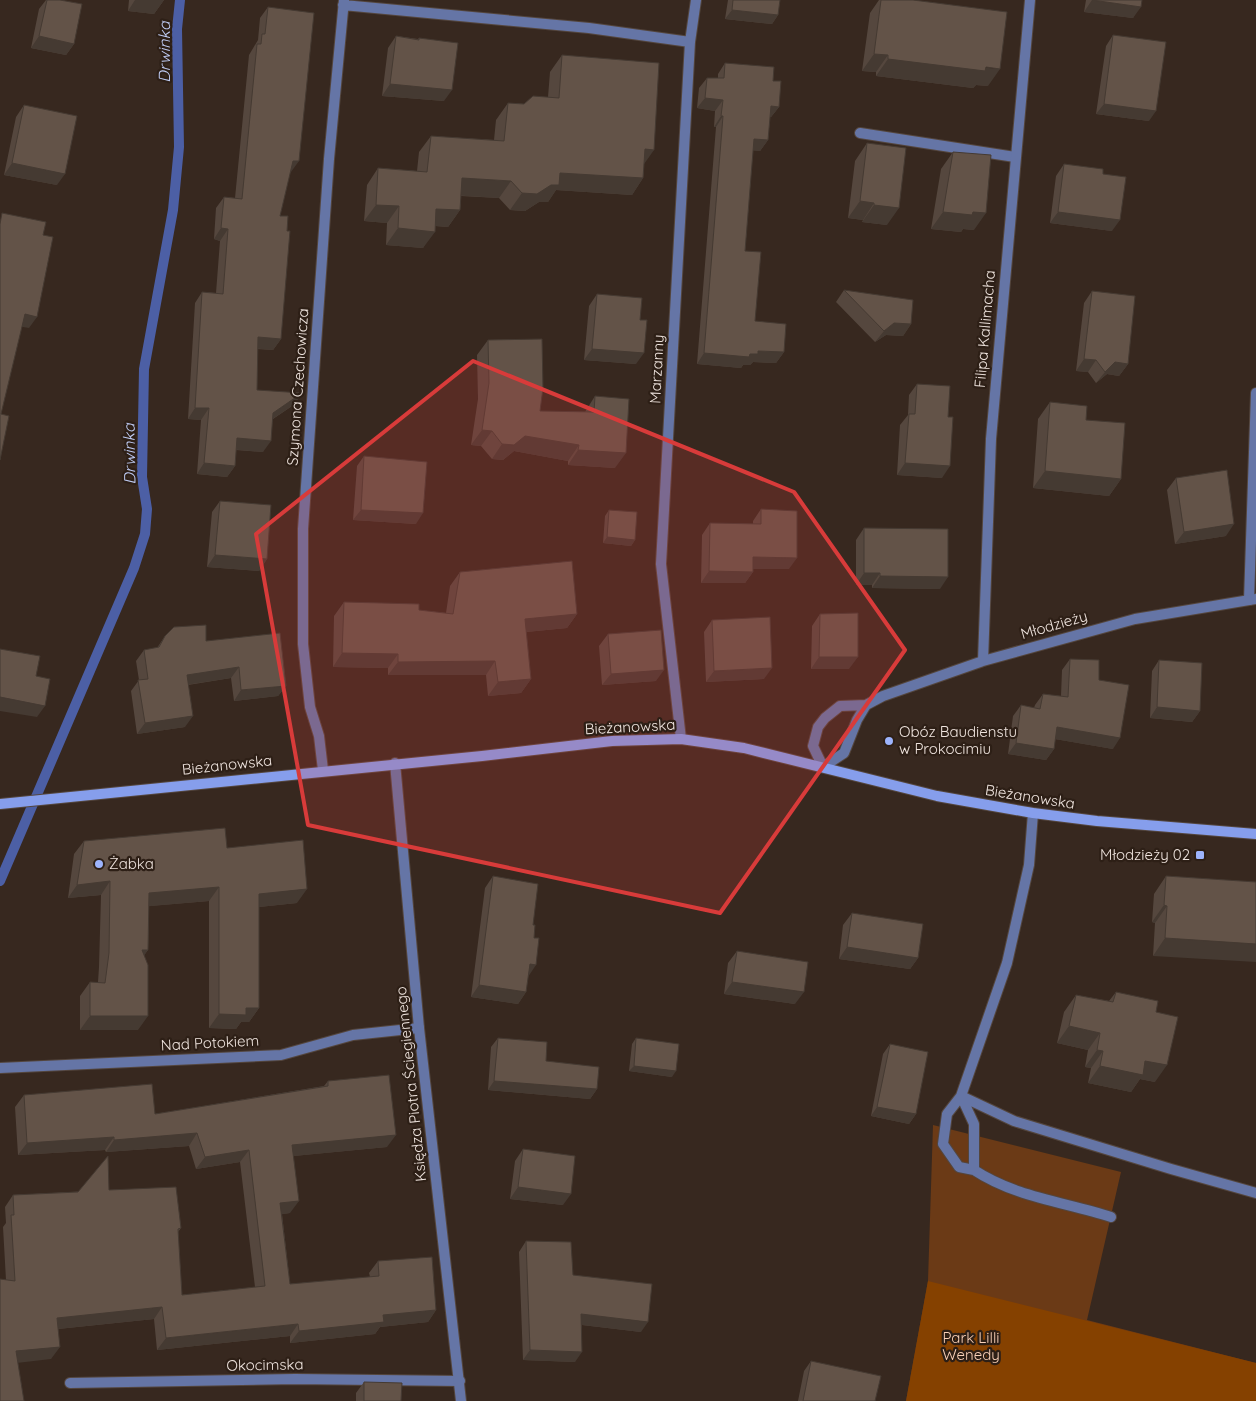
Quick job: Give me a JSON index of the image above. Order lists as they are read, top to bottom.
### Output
{
  "streets": {
    "street": [
      "Filipa Kallimacha",
      "Marzanny",
      "Szymona Czechowicza",
      "Młodzieży",
      "Bieżanowska",
      "Nad Potokiem",
      "Księdza Piotra Ściegiennego",
      "Okocimska"
    ]
  },
  "crossings": [
    ["Filipa Kallimacha", "Młodzieży"],
    ["Marzanny", "Szymona Czechowicza"],
    ["Marzanny", "Bieżanowska"],
    ["Szymona Czechowicza", "Bieżanowska"],
    ["Młodzieży", "Bieżanowska"],
    ["Bieżanowska", "Księdza Piotra Ściegiennego"],
    ["Nad Potokiem", "Księdza Piotra Ściegiennego"],
    ["Księdza Piotra Ściegiennego", "Okocimska"]
  ],
  "water": ["Drwinka"],
  "parks": ["Park Lilli Wenedy"],
  "places": {
    "other": ["Obóz Baudienstu w Prokocimiu", "Żabka"],
    "transit": ["Młodzieży 02"]
  }
}
